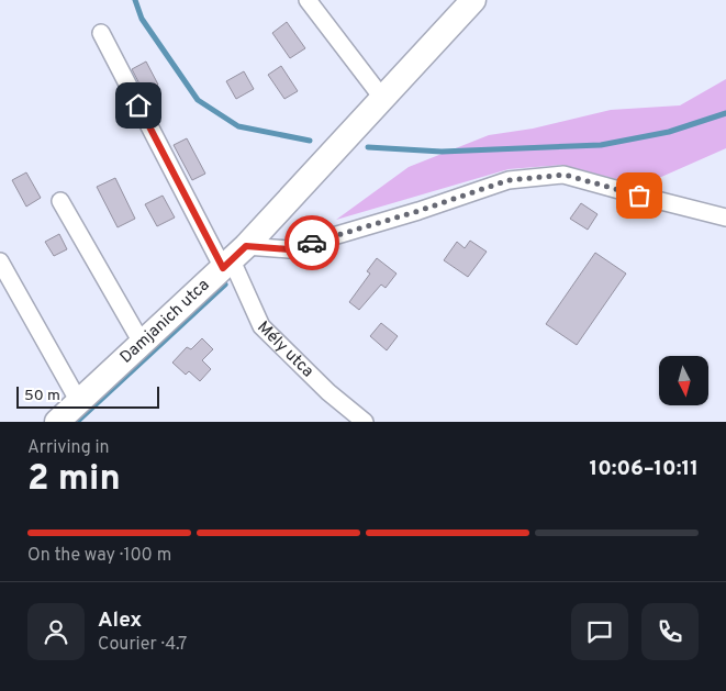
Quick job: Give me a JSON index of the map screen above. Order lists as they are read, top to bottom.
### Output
{
  "streets": {
    "main road": ["Damjanich utca"],
    "street": ["Mély utca"]
  },
  "crossings": [
    ["Damjanich utca", "Mély utca"]
  ],
  "scale_bar": "50 m",
  "north": "bottom",
  "page": {
    "scale": "50 m",
    "heading": ["2 min", "Arriving in", "10:06–10:11"],
    "panel": ["Alex", "Courier · 4.7"],
    "bar": "On the way · 100 m"
  }
}
